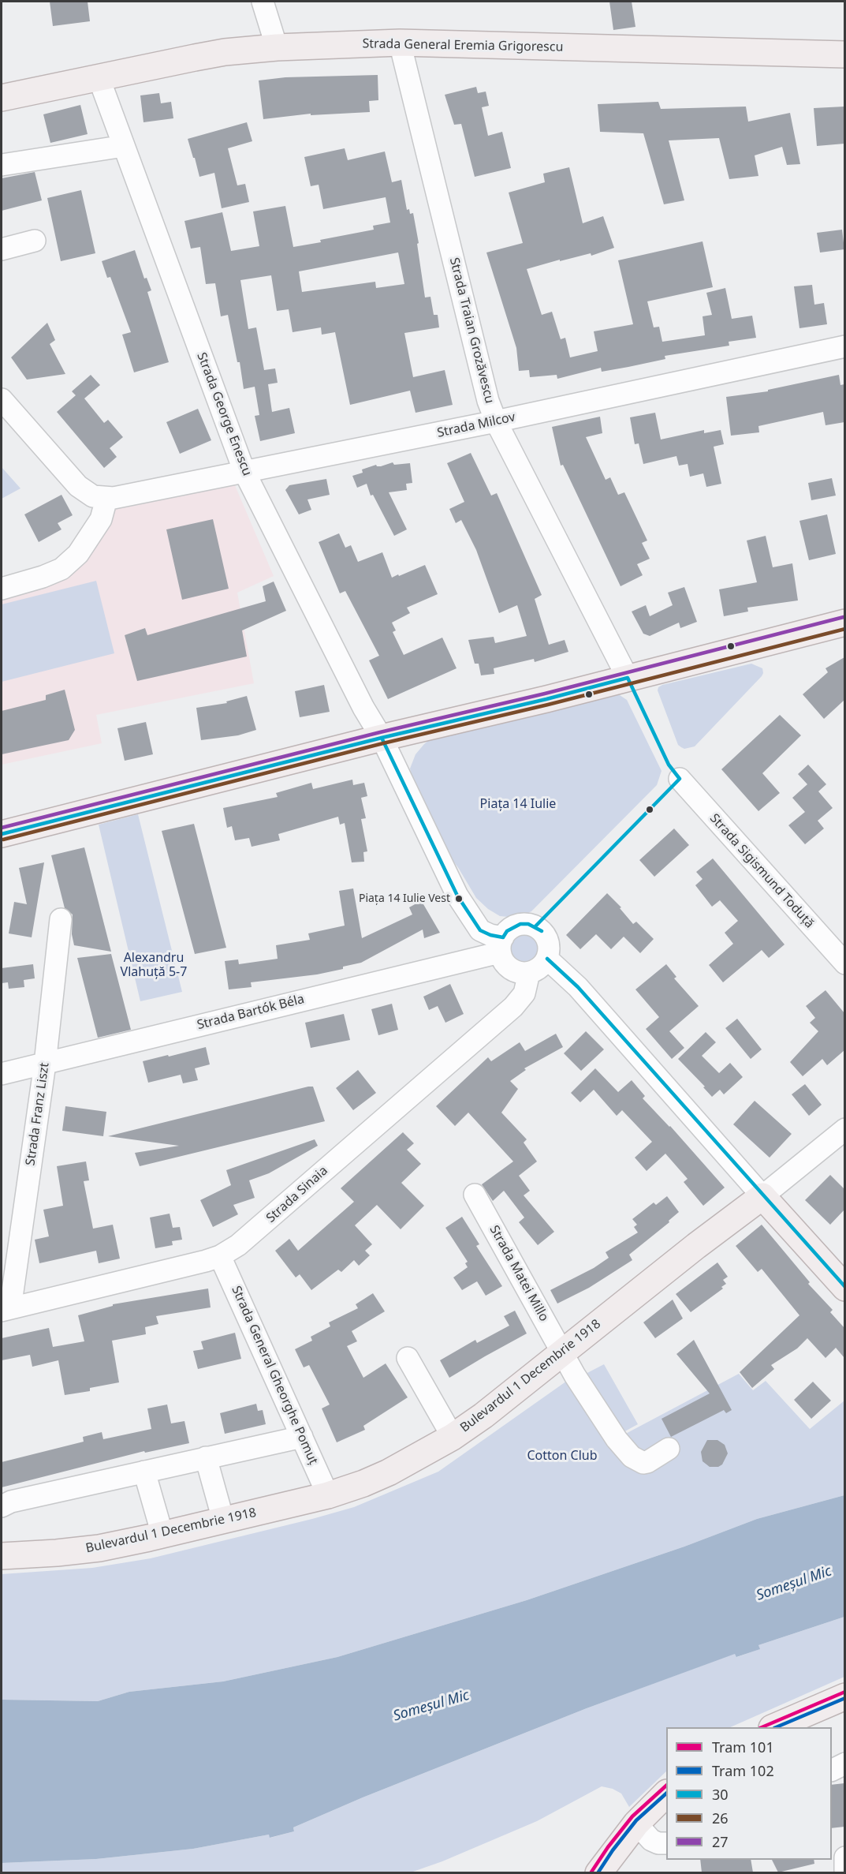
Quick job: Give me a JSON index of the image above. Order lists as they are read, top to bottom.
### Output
{
  "streets": {
    "main road": ["Strada General Eremia Grigorescu", "Bulevardul 1 Decembrie 1918"],
    "street": [
      "Strada Traian Grozăvescu",
      "Strada George Enescu",
      "Strada Milcov",
      "Strada Sigismund Toduță",
      "Strada Bartók Béla",
      "Strada Franz Liszt",
      "Strada Sinaia",
      "Strada Matei Millo",
      "Strada General Gheorghe Pomuț"
    ]
  },
  "crossings": [
    ["Strada General Eremia Grigorescu", "Strada Traian Grozăvescu"],
    ["Strada General Eremia Grigorescu", "Strada George Enescu"],
    ["Strada Traian Grozăvescu", "Strada Milcov"],
    ["Strada George Enescu", "Strada Milcov"],
    ["Strada Bartók Béla", "Strada Franz Liszt"],
    ["Strada Bartók Béla", "Strada Sinaia"],
    ["Strada Franz Liszt", "Strada Sinaia"],
    ["Strada Sinaia", "Strada General Gheorghe Pomuț"],
    ["Strada Matei Millo", "Bulevardul 1 Decembrie 1918"],
    ["Strada General Gheorghe Pomuț", "Bulevardul 1 Decembrie 1918"]
  ],
  "water": ["Someșul Mic"],
  "parks": ["Piața 14 Iulie", "Alexandru Vlahuță 5-7", "Cotton Club"],
  "places": ["Piața 14 Iulie Vest"],
  "lines": [
    "transit line 27",
    "transit line 26",
    "transit line 30",
    "tram line 101",
    "tram line 102"
  ],
  "legend": [
    "Tram 101",
    "Tram 102",
    "30",
    "26",
    "27"
  ]
}
